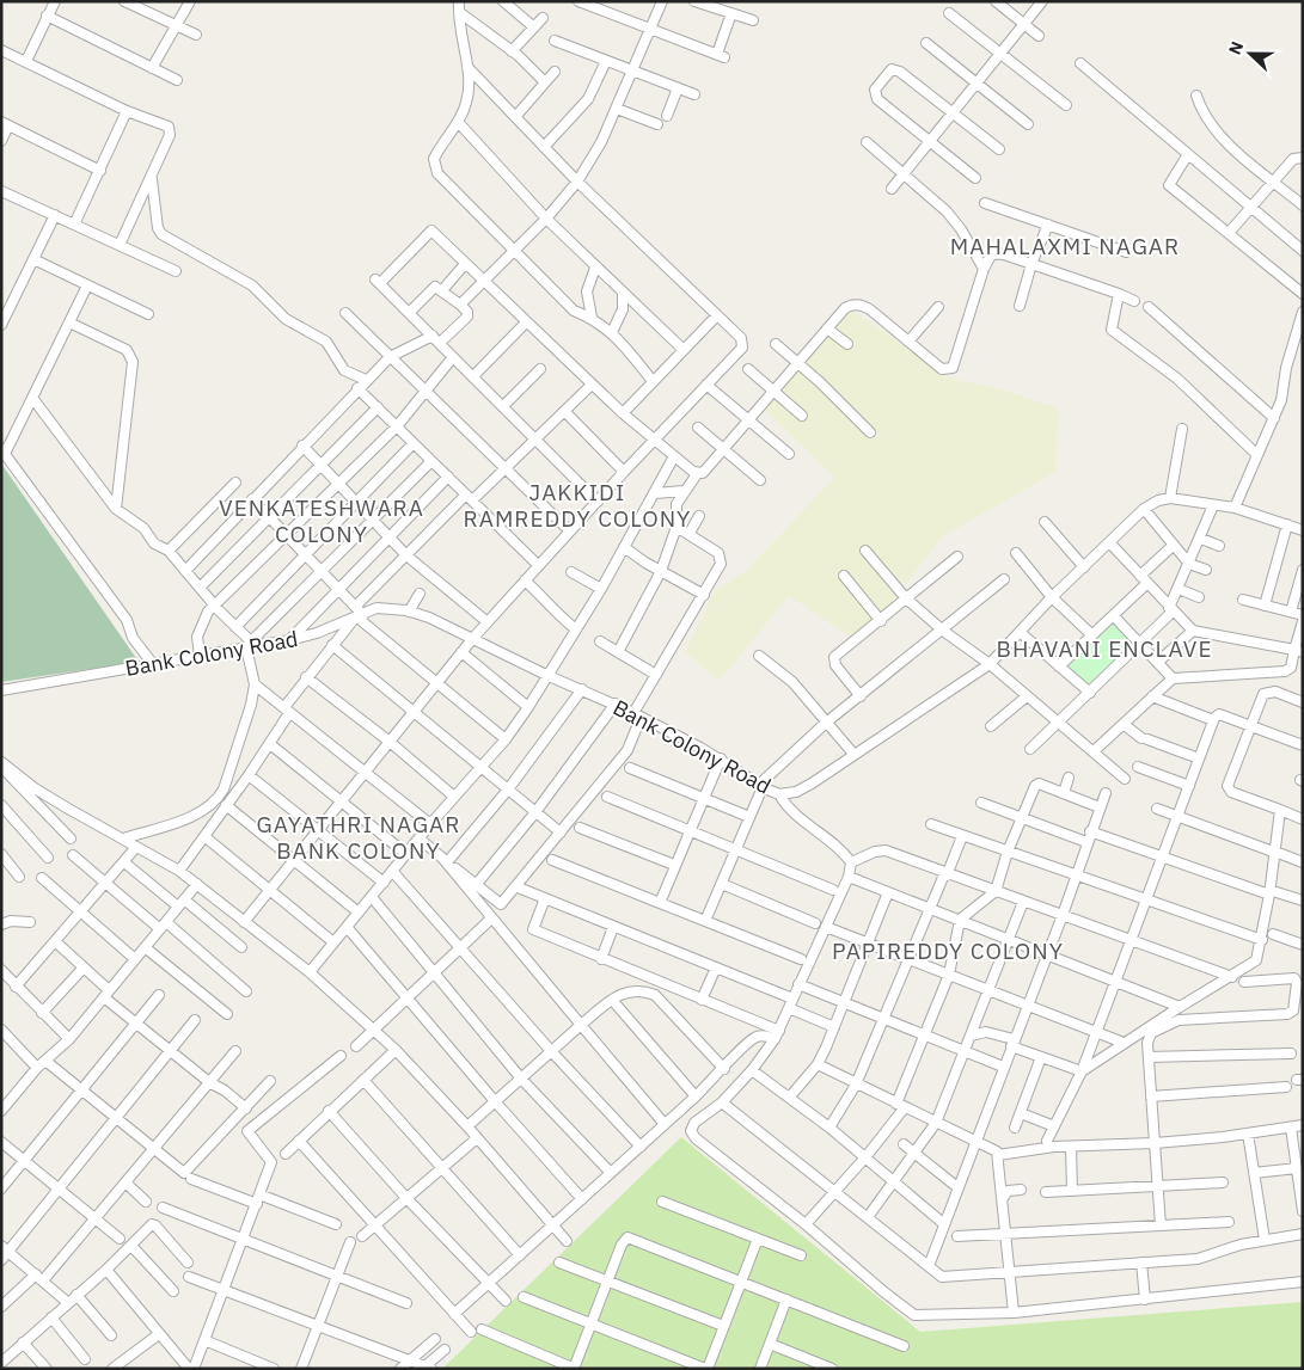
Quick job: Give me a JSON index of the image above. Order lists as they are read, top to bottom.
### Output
{
  "streets": {
    "street": ["Bank Colony Road"]
  },
  "districts": [
    "MAHALAXMI NAGAR",
    "JAKKIDI RAMREDDY COLONY",
    "VENKATESHWARA COLONY",
    "BHAVANI ENCLAVE",
    "GAYATHRI NAGAR BANK COLONY",
    "PAPIREDDY COLONY"
  ],
  "north": "left"
}
